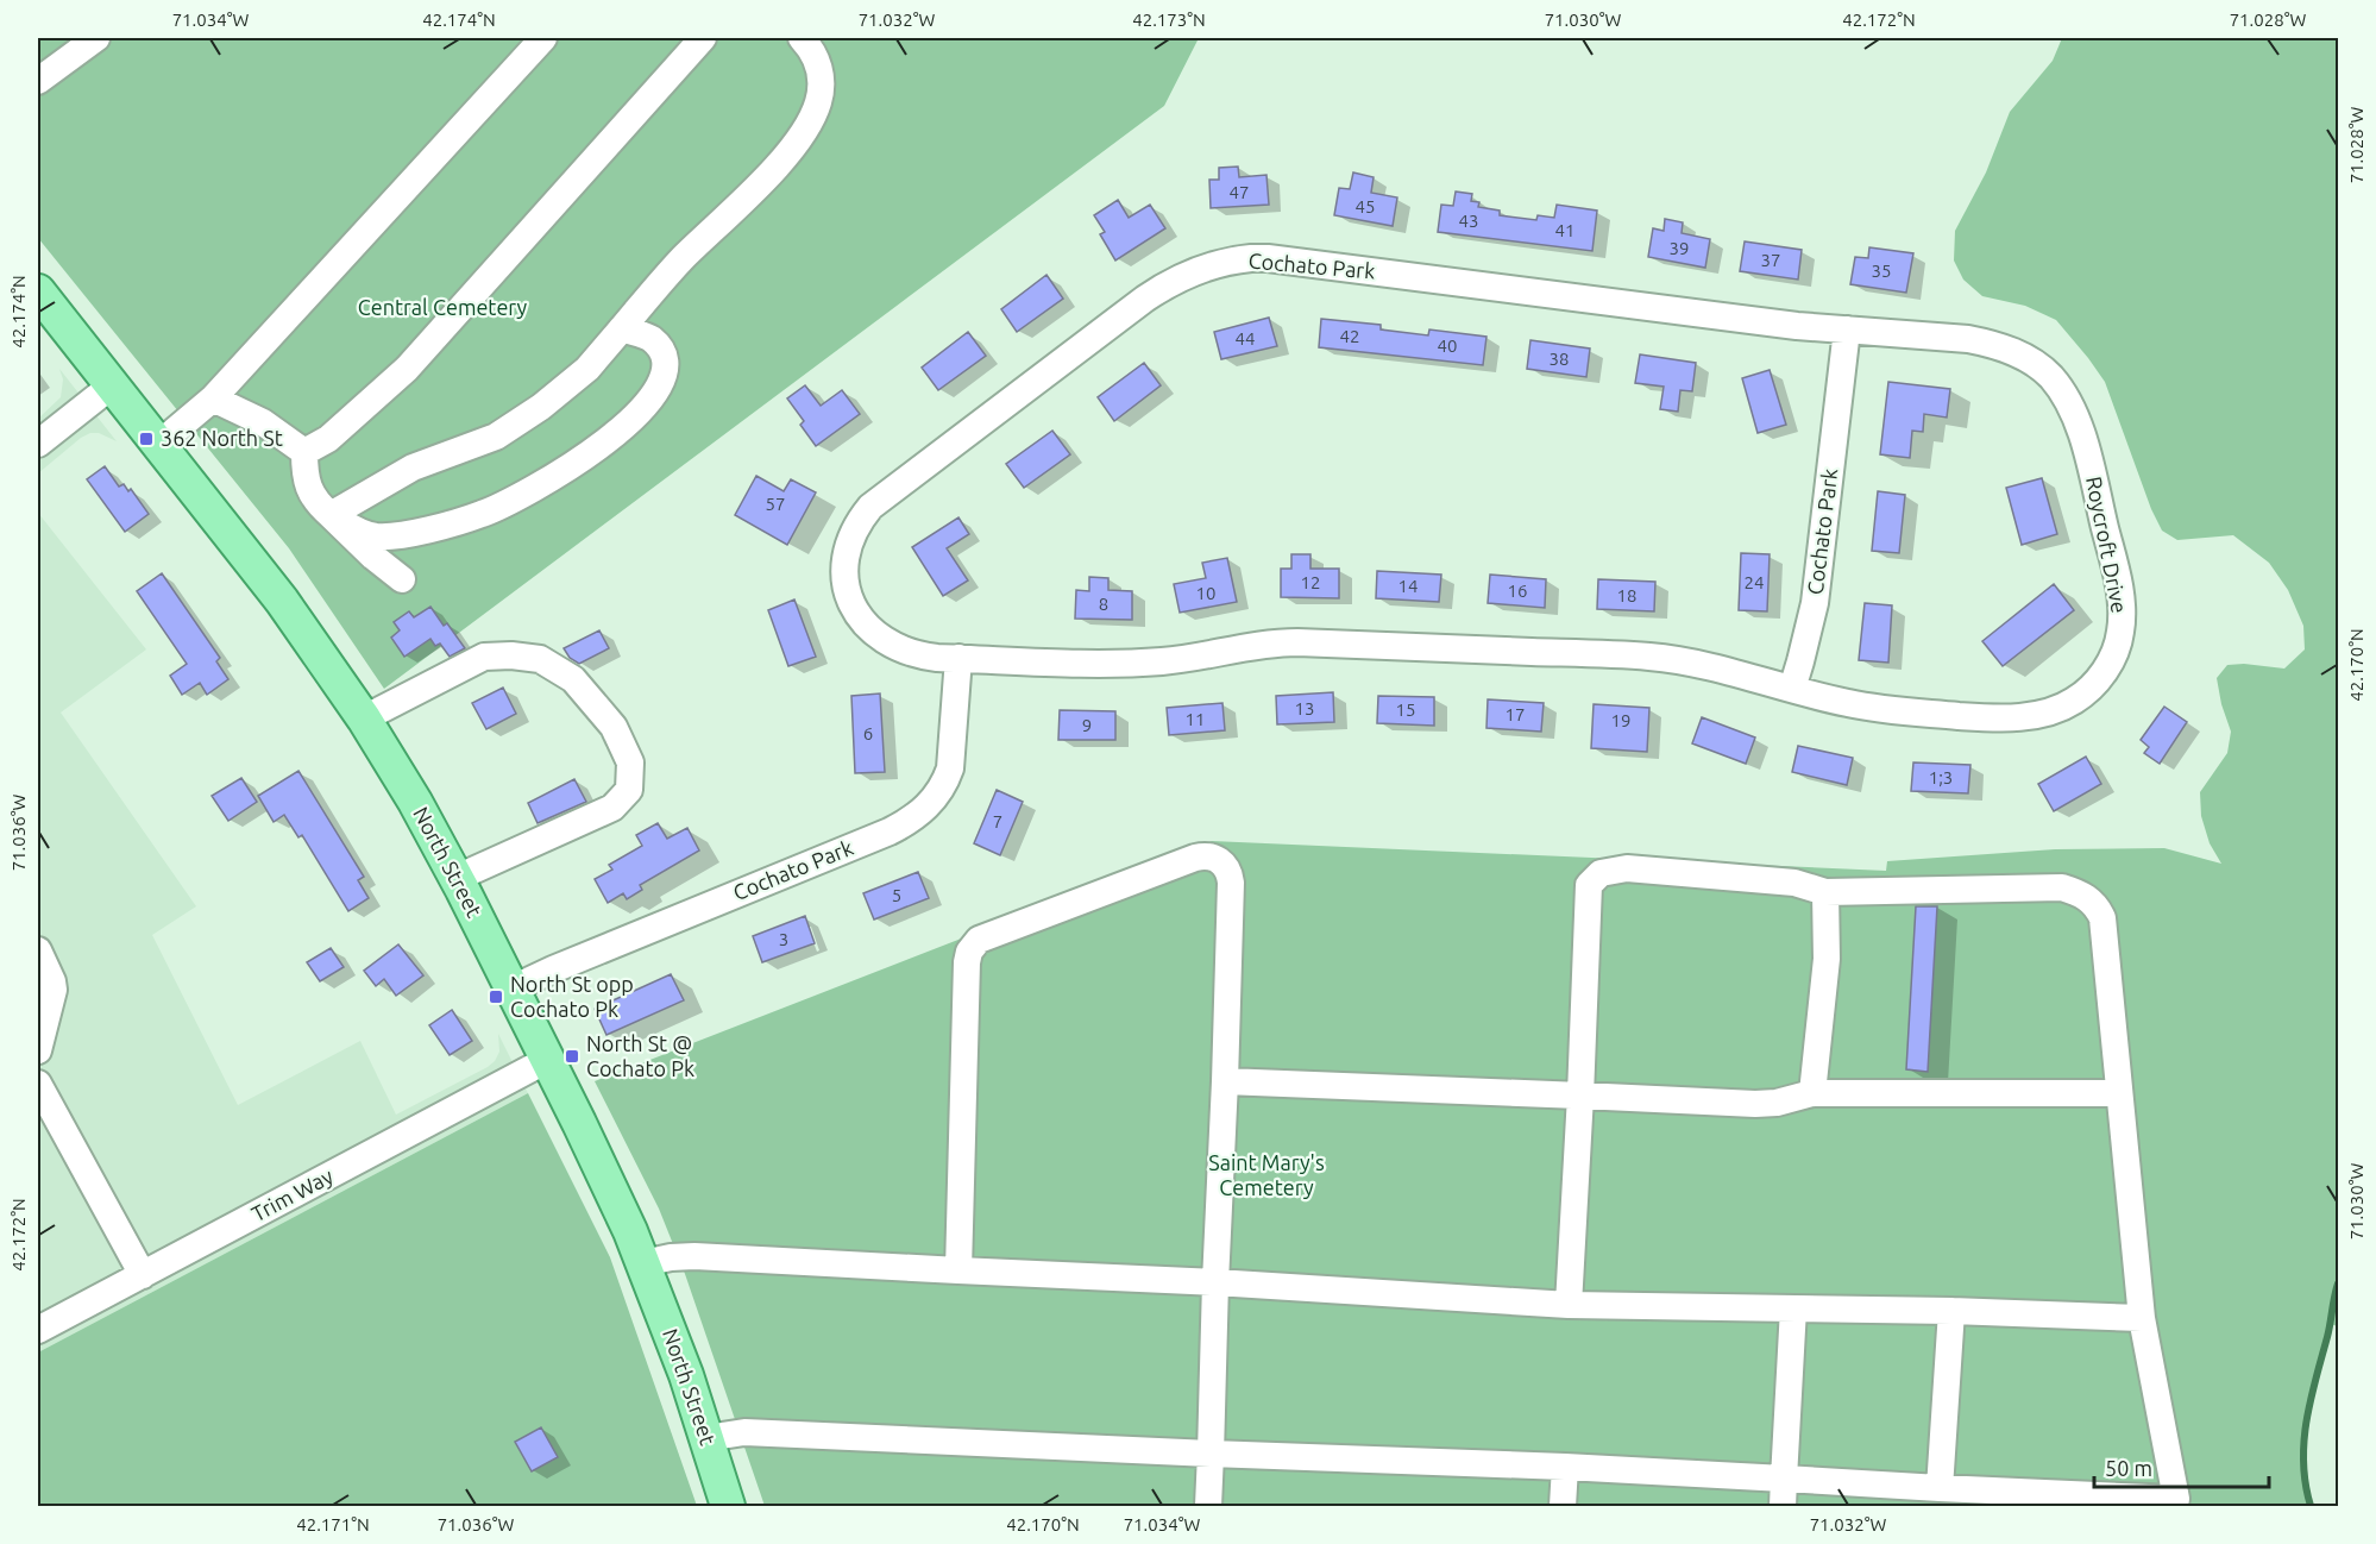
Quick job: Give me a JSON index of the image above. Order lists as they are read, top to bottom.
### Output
{
  "streets": {
    "main road": ["North Street"],
    "street": ["Cochato Park", "Roycroft Drive", "Trim Way"]
  },
  "crossings": [
    ["Cochato Park", "Roycroft Drive"],
    ["Cochato Park", "North Street"],
    ["North Street", "Trim Way"]
  ],
  "parks": ["Central Cemetery", "Saint Mary's Cemetery"],
  "places": {
    "transit": ["362 North St", "North St opp Cochato Pk", "North St @ Cochato Pk"]
  },
  "house_numbers": [
    "47",
    "45",
    "43",
    "41",
    "39",
    "37",
    "35",
    "42",
    "44",
    "40",
    "38",
    "57",
    "12",
    "24",
    "14",
    "16",
    "10",
    "18",
    "8",
    "13",
    "15",
    "17",
    "11",
    "19",
    "9",
    "6",
    "1;3",
    "7",
    "5",
    "3"
  ],
  "scale_bar": "50 m",
  "coordinates": [
    "71.034°W",
    "42.174°N",
    "71.032°W",
    "42.173°N",
    "71.030°W",
    "42.172°N",
    "71.028°W",
    "42.170°N",
    "71.036°W",
    "42.171°N"
  ]
}
